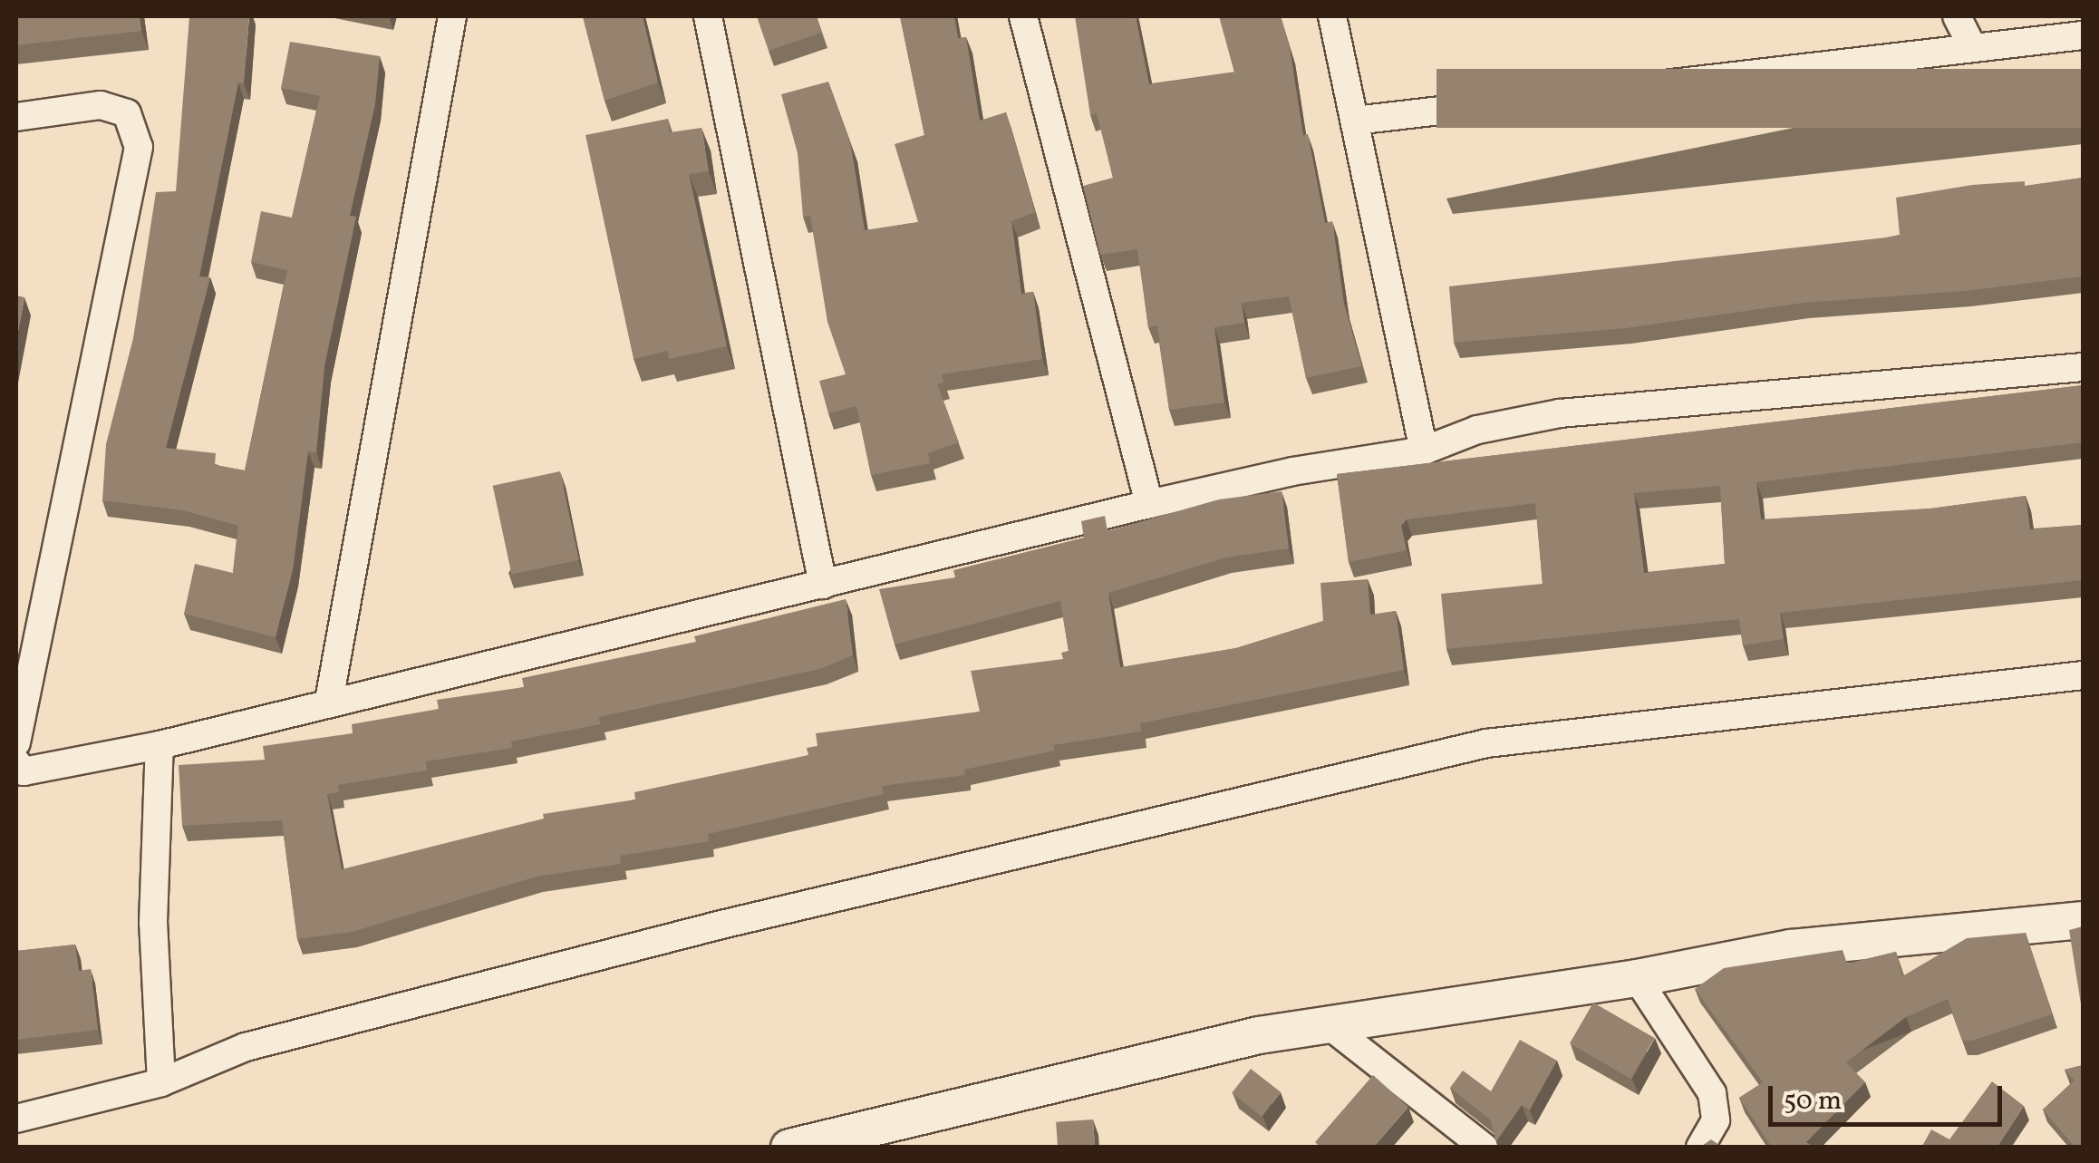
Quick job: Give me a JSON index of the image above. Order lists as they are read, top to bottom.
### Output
{
  "scale_bar": "50 m"
}
